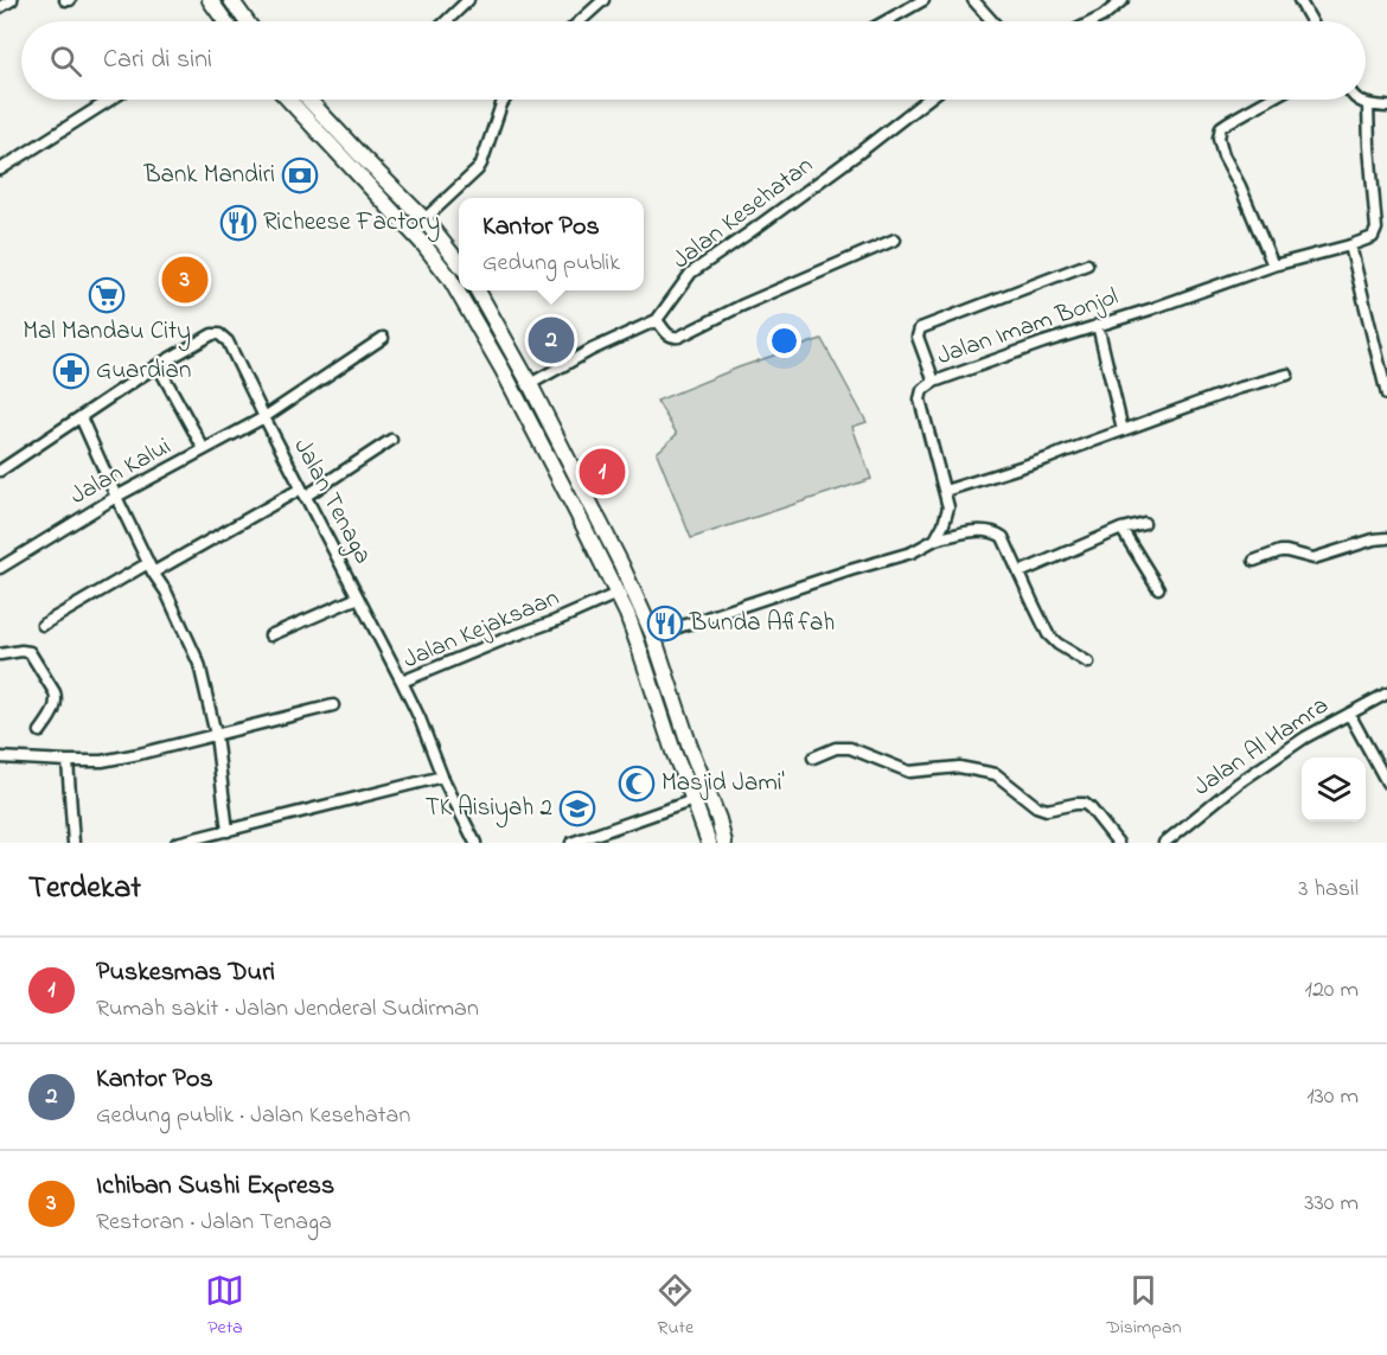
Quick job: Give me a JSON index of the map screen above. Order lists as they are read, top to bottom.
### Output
{
  "streets": {
    "street": [
      "Jalan Kesehatan",
      "Jalan Imam Bonjol",
      "Jalan Kalui",
      "Jalan Tenaga",
      "Jalan Kejaksaan",
      "Jalan Al Hamra"
    ]
  },
  "crossings": [
    ["Jalan Kalui", "Jalan Tenaga"],
    ["Jalan Tenaga", "Jalan Kejaksaan"]
  ],
  "places": {
    "bank": ["Bank Mandiri"],
    "restaurant": ["Richeese Factory", "Bunda Afifah"],
    "supermarket": ["Mal Mandau City"],
    "pharmacy": ["Guardian"],
    "mosque": ["Masjid Jami'"],
    "school or university": ["TK Aisiyah 2"]
  },
  "page": {
    "search": "Cari di sini",
    "popup": ["Kantor Pos", "Gedung publik"],
    "pins": ["3", "2", "1"],
    "heading": ["Terdekat", "3 hasil"],
    "list": [
      {
        "mark": "1",
        "name": "Puskesmas Duri",
        "note": "Rumah sakit · Jalan Jenderal Sudirman",
        "value": "120 m"
      },
      {
        "mark": "2",
        "name": "Kantor Pos",
        "note": "Gedung publik · Jalan Kesehatan",
        "value": "130 m"
      },
      {
        "mark": "3",
        "name": "Ichiban Sushi Express",
        "note": "Restoran · Jalan Tenaga",
        "value": "330 m"
      }
    ],
    "nav": ["Peta", "Rute", "Disimpan"]
  }
}
